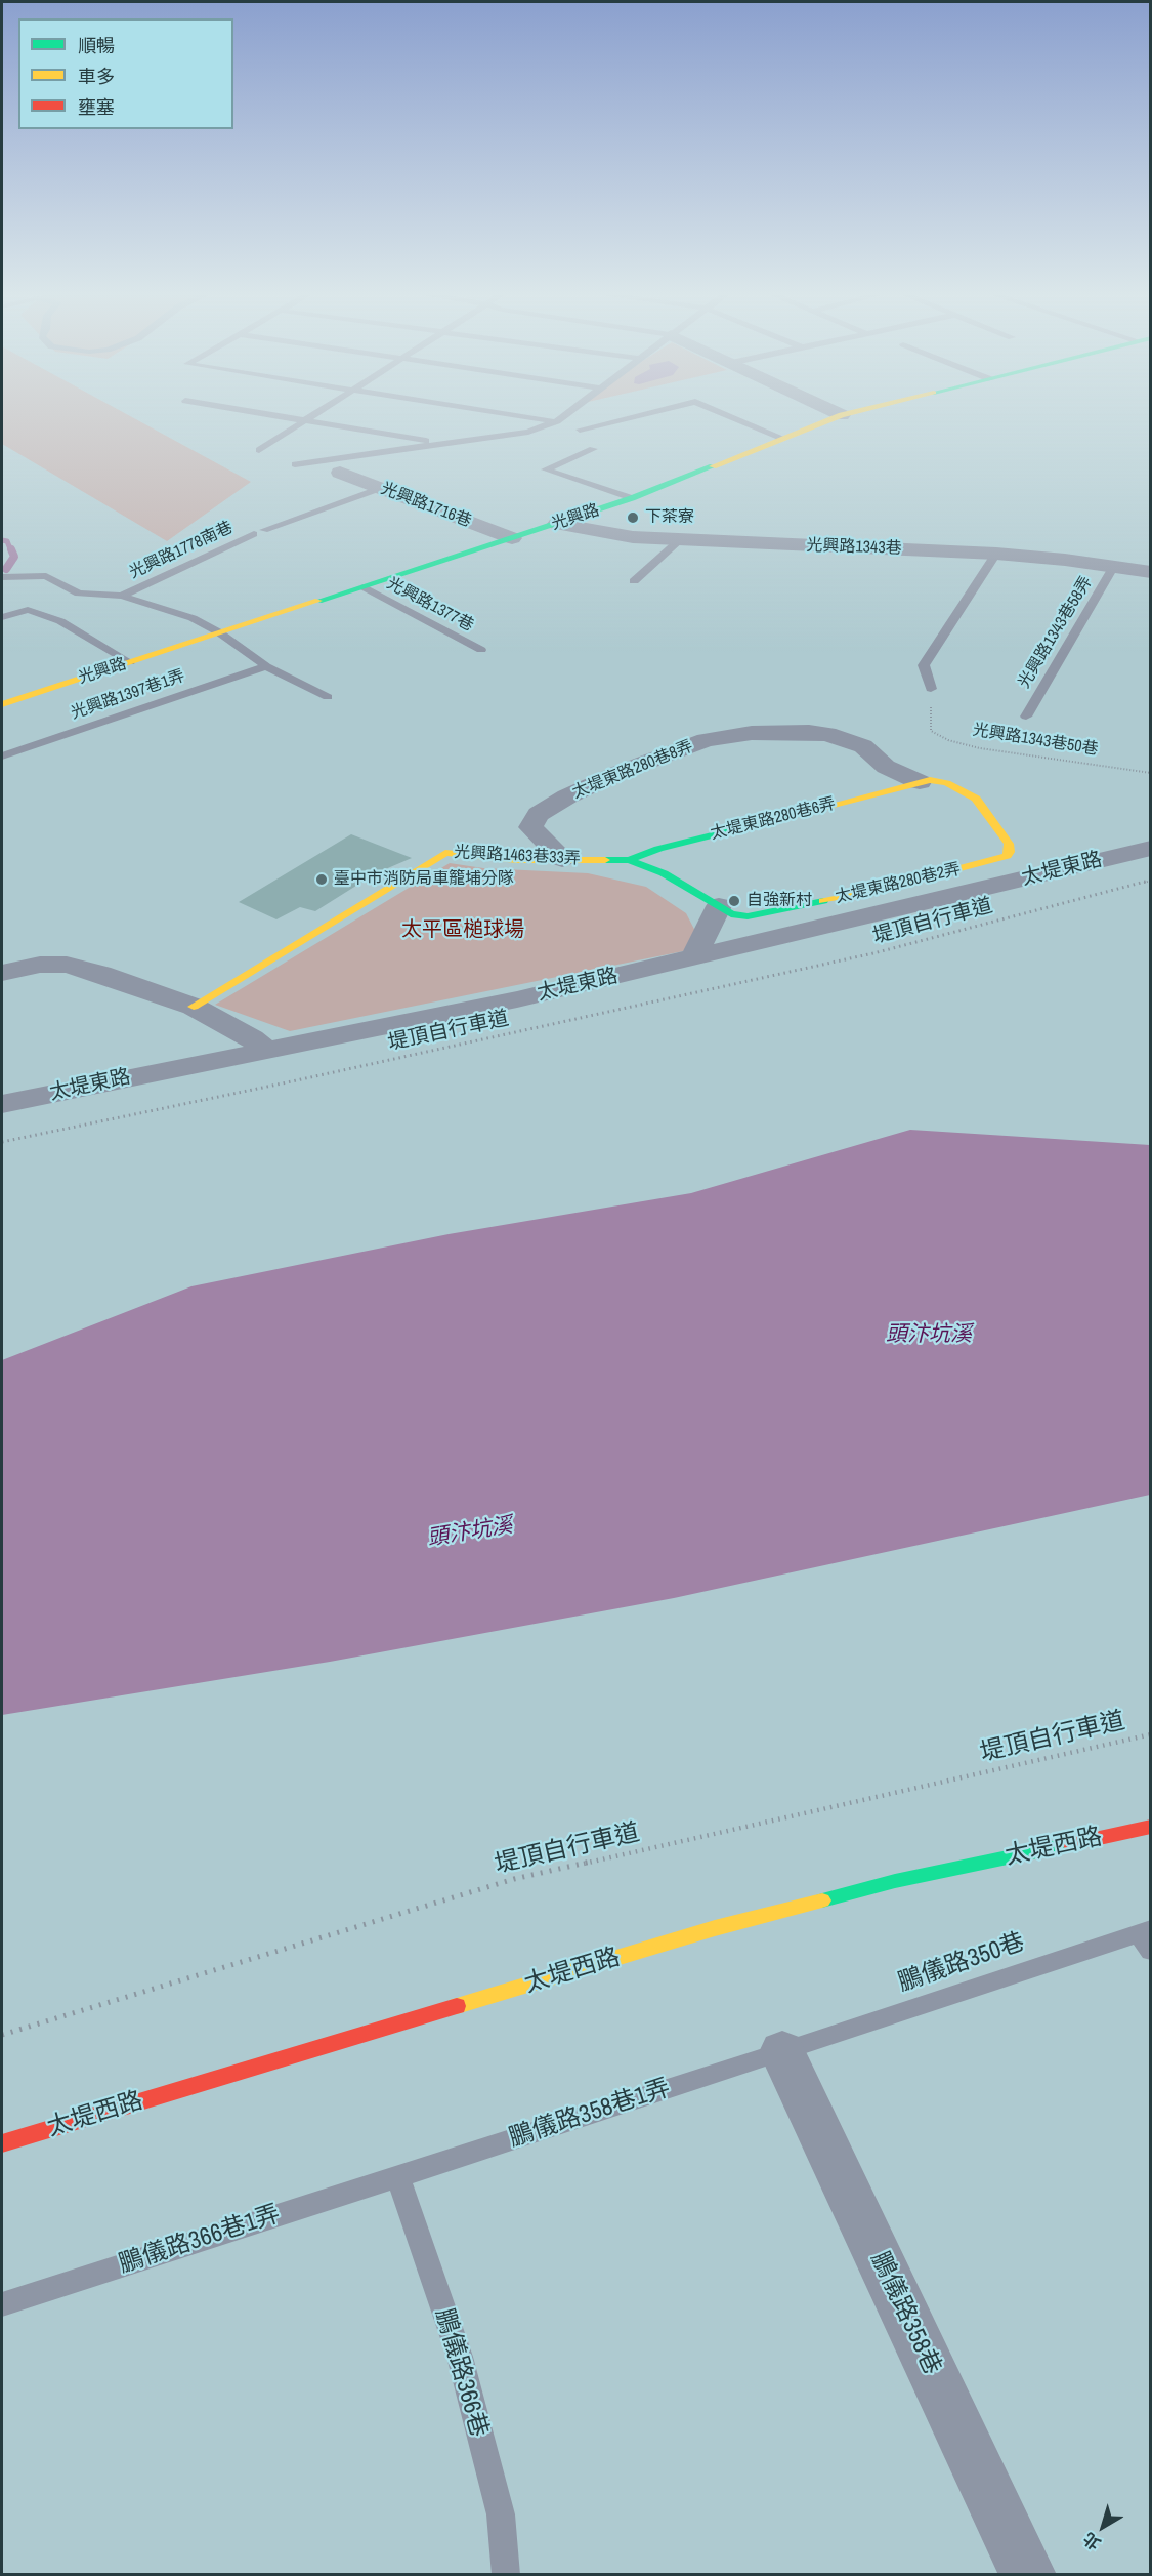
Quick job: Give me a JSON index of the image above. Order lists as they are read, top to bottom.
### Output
{
  "streets": {
    "street": [
      "光興路1716巷",
      "光興路",
      "光興路1343巷",
      "太堤東路280巷8弄",
      "太堤東路280巷6弄",
      "光興路1463巷33弄",
      "太堤東路",
      "太堤東路280巷2弄",
      "太堤西路",
      "鵬儀路358巷"
    ],
    "lane": [
      "光興路1778南巷",
      "光興路1377巷",
      "光興路1343巷58弄",
      "光興路1397巷1弄",
      "鵬儀路350巷",
      "鵬儀路358巷1弄",
      "鵬儀路366巷1弄",
      "鵬儀路366巷"
    ],
    "path": ["光興路1343巷50巷", "堤頂自行車道"]
  },
  "crossings": [
    ["光興路1716巷", "光興路"],
    ["光興路1716巷", "光興路1778南巷"],
    ["光興路", "光興路1343巷"],
    ["光興路", "光興路1377巷"],
    ["光興路1343巷", "光興路1343巷58弄"],
    ["太堤東路280巷8弄", "太堤東路280巷6弄"],
    ["太堤東路280巷8弄", "光興路1463巷33弄"],
    ["太堤東路280巷6弄", "光興路1463巷33弄"],
    ["太堤東路280巷6弄", "太堤東路280巷2弄"],
    ["光興路1463巷33弄", "太堤東路280巷2弄"],
    ["鵬儀路350巷", "鵬儀路358巷1弄"],
    ["鵬儀路350巷", "鵬儀路358巷"],
    ["鵬儀路358巷1弄", "鵬儀路366巷1弄"],
    ["鵬儀路358巷1弄", "鵬儀路358巷"],
    ["鵬儀路358巷1弄", "鵬儀路366巷"],
    ["鵬儀路366巷1弄", "鵬儀路366巷"]
  ],
  "water": ["頭汴坑溪"],
  "parks": ["太平區槌球場"],
  "places": ["下茶寮", "臺中市消防局車籠埔分隊", "自強新村"],
  "legend": ["順暢", "車多", "壅塞"],
  "north": "bottom left"
}
